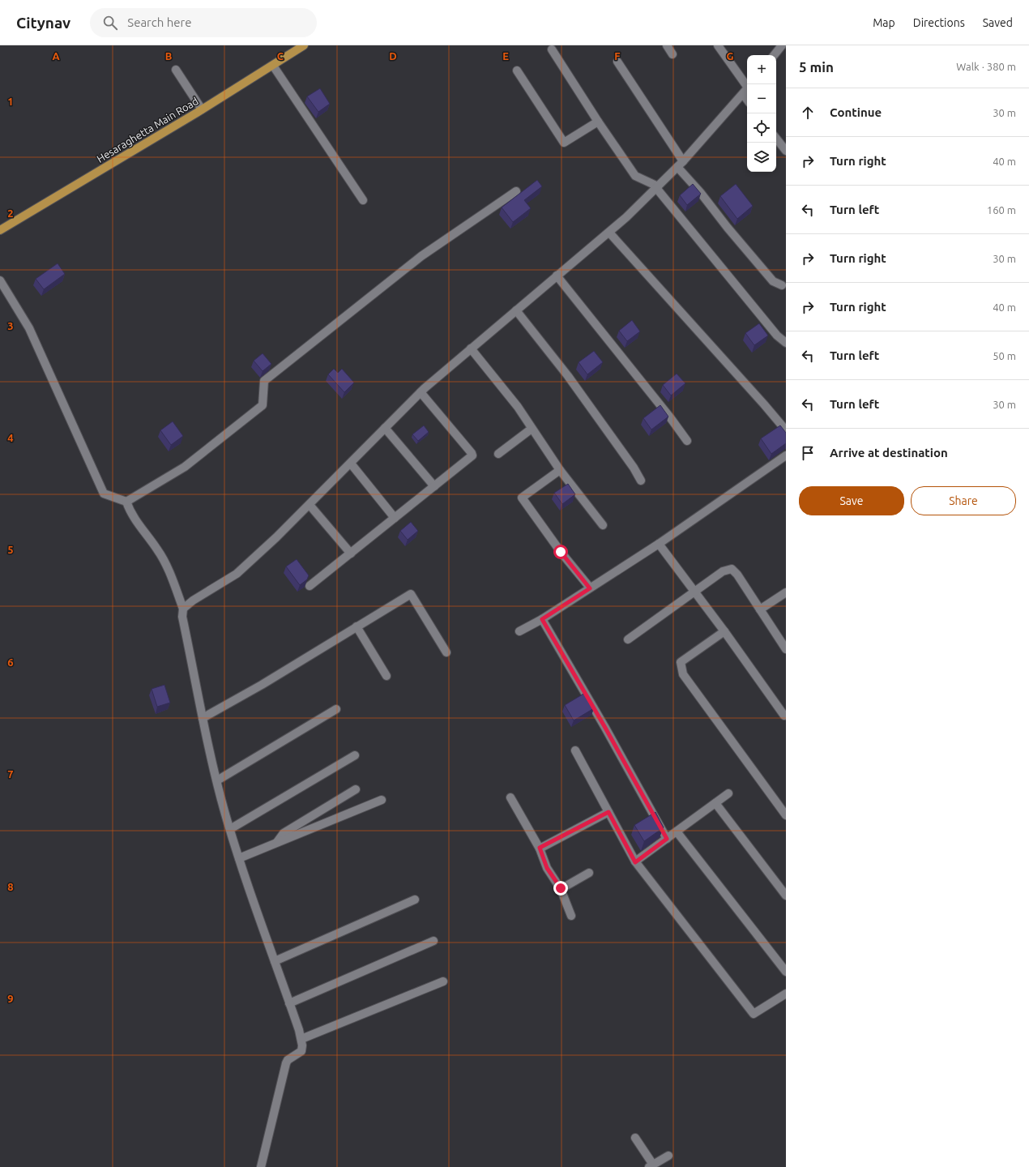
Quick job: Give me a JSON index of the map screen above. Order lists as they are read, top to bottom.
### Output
{
  "streets": {
    "main road": ["Hesaraghetta Main Road"]
  },
  "page": {
    "header": "Citynav",
    "search": "Search here",
    "nav": ["Map", "Directions", "Saved"],
    "heading": ["5 min", "Walk · 380 m"],
    "map_buttons": ["+", "−"],
    "list": [
      ["Continue", "30 m"],
      ["Turn right", "40 m"],
      ["Turn left", "160 m"],
      ["Turn right", "30 m"],
      ["Turn right", "40 m"],
      ["Turn left", "50 m"],
      ["Turn left", "30 m"],
      "Arrive at destination"
    ],
    "buttons": ["Save", "Share"]
  },
  "grid": {
    "columns": [
      "A",
      "B",
      "C",
      "D",
      "E",
      "F",
      "G"
    ],
    "rows": [
      "1",
      "2",
      "3",
      "4",
      "5",
      "6",
      "7",
      "8",
      "9"
    ]
  }
}
